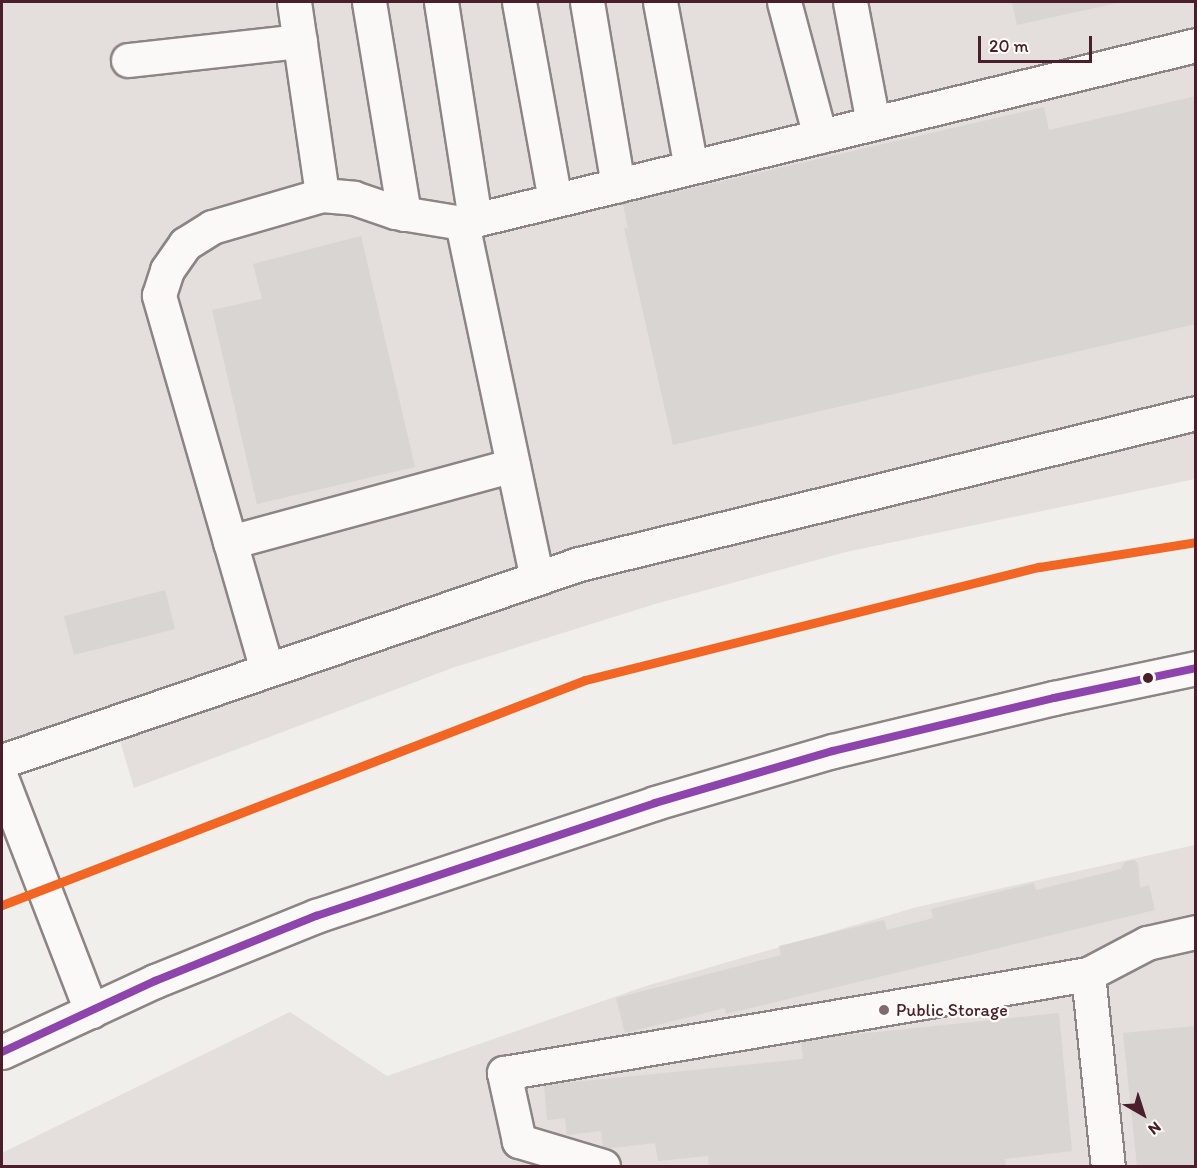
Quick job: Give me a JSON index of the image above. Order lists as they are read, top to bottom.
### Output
{
  "places": ["Public Storage"],
  "scale_bar": "20 m",
  "north": "bottom right"
}
